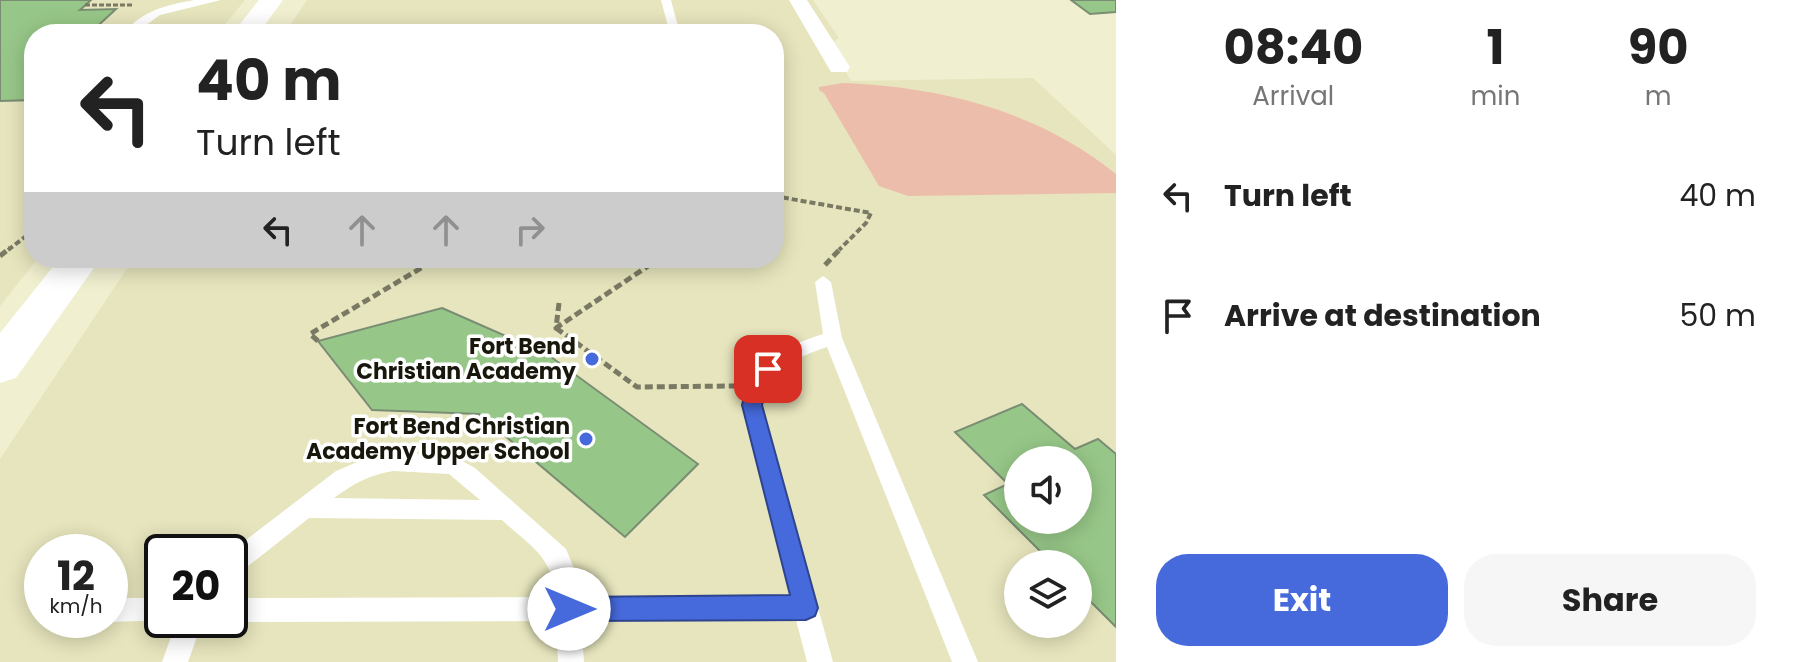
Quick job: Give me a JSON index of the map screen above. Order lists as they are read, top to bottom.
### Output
{
  "places": ["Fort Bend Christian Academy", "Fort Bend Christian Academy Upper School"],
  "page": {
    "eta": [
      "08:40",
      "Arrival",
      "1",
      "min",
      "90",
      "m"
    ],
    "turn": ["40 m", "Turn left"],
    "list": [
      {
        "name": "Turn left",
        "value": "40 m"
      },
      {
        "name": "Arrive at destination",
        "value": "50 m"
      }
    ],
    "speed": "12 km/h",
    "limit": "20",
    "buttons": ["Exit", "Share"]
  }
}
